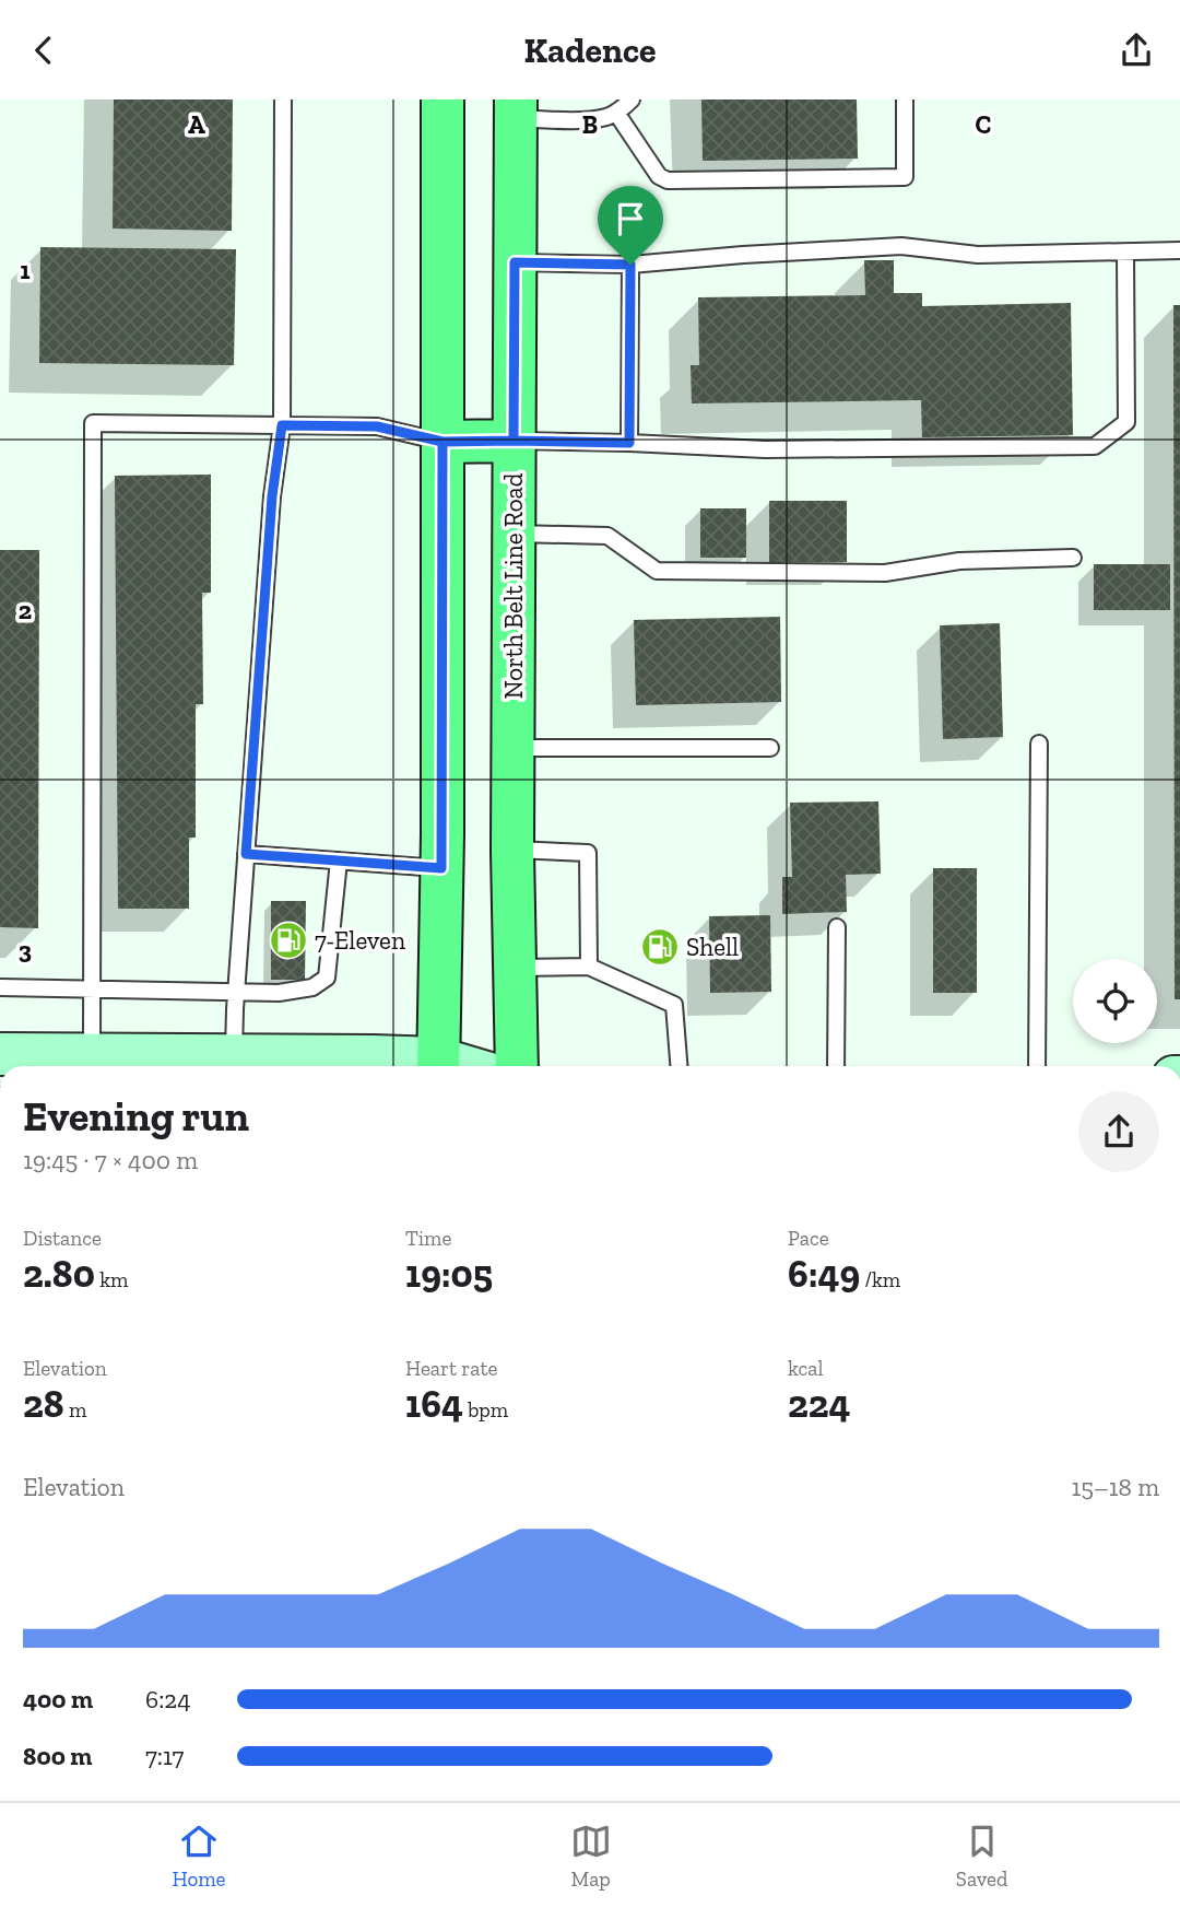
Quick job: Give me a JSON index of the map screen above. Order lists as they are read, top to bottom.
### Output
{
  "streets": {
    "main road": ["North Belt Line Road"]
  },
  "places": {
    "fuel station": ["7-Eleven", "Shell"]
  },
  "page": {
    "header": "Kadence",
    "heading": ["Evening run", "19:45 · 7 × 400 m"],
    "stats": [
      ["Distance", "2.80 km"],
      ["Time", "19:05"],
      ["Pace", "6:49 /km"],
      ["Elevation", "28 m"],
      ["Heart rate", "164 bpm"],
      ["kcal", "224"]
    ],
    "chart": ["Elevation", "15–18 m"],
    "list": [
      {
        "name": "400 m",
        "note": "6:24"
      },
      {
        "name": "800 m",
        "note": "7:17"
      }
    ],
    "tabs": ["Home", "Map", "Saved"]
  },
  "grid": {
    "columns": ["A", "B", "C"],
    "rows": ["1", "2", "3"]
  }
}
